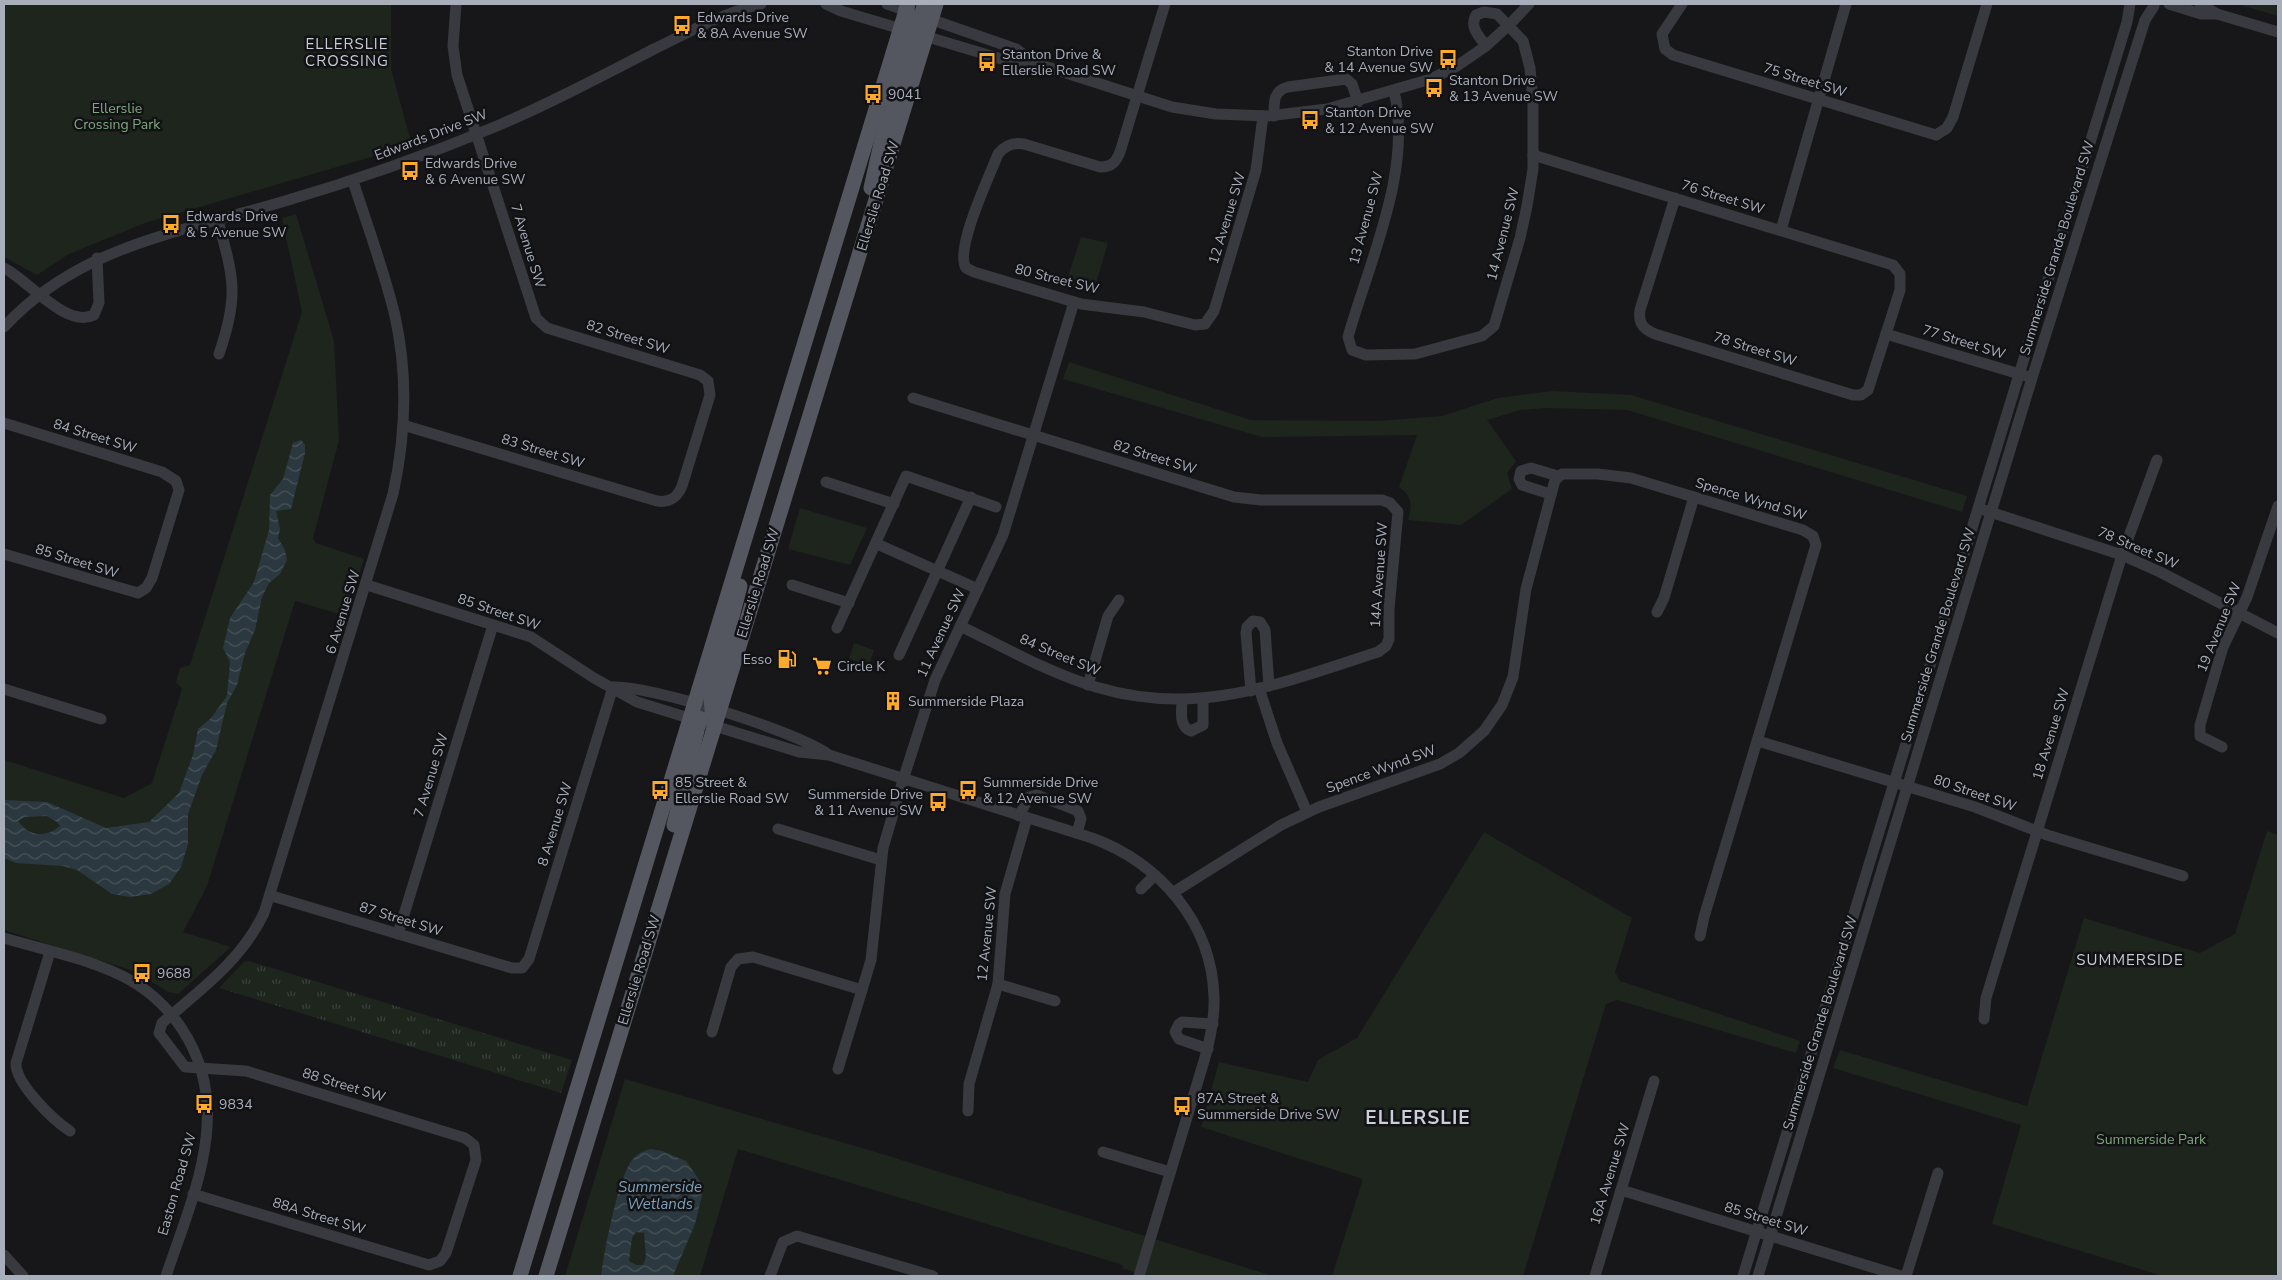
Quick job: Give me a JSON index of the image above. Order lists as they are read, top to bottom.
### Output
{
  "streets": {
    "main road": ["Ellerslie Road SW"],
    "street": [
      "75 Street SW",
      "Edwards Drive SW",
      "76 Street SW",
      "12 Avenue SW",
      "13 Avenue SW",
      "14 Avenue SW",
      "7 Avenue SW",
      "Summerside Grande Boulevard SW",
      "80 Street SW",
      "82 Street SW",
      "77 Street SW",
      "78 Street SW",
      "84 Street SW",
      "83 Street SW",
      "Spence Wynd SW",
      "85 Street SW",
      "14A Avenue SW",
      "6 Avenue SW",
      "19 Avenue SW",
      "11 Avenue SW",
      "18 Avenue SW",
      "8 Avenue SW",
      "87 Street SW",
      "88 Street SW",
      "16A Avenue SW",
      "Easton Road SW",
      "88A Street SW"
    ]
  },
  "crossings": [
    ["Edwards Drive SW", "7 Avenue SW"],
    ["Edwards Drive SW", "6 Avenue SW"],
    ["Ellerslie Road SW", "85 Street SW"],
    ["76 Street SW", "14 Avenue SW"],
    ["76 Street SW", "77 Street SW"],
    ["76 Street SW", "78 Street SW"],
    ["12 Avenue SW", "80 Street SW"],
    ["13 Avenue SW", "14 Avenue SW"],
    ["7 Avenue SW", "82 Street SW"],
    ["7 Avenue SW", "85 Street SW"],
    ["7 Avenue SW", "87 Street SW"],
    ["Summerside Grande Boulevard SW", "80 Street SW"],
    ["Summerside Grande Boulevard SW", "77 Street SW"],
    ["Summerside Grande Boulevard SW", "78 Street SW"],
    ["Summerside Grande Boulevard SW", "85 Street SW"],
    ["80 Street SW", "Spence Wynd SW"],
    ["80 Street SW", "11 Avenue SW"],
    ["80 Street SW", "18 Avenue SW"],
    ["82 Street SW", "83 Street SW"],
    ["82 Street SW", "14A Avenue SW"],
    ["82 Street SW", "11 Avenue SW"],
    ["77 Street SW", "78 Street SW"],
    ["78 Street SW", "19 Avenue SW"],
    ["78 Street SW", "18 Avenue SW"],
    ["84 Street SW", "85 Street SW"],
    ["84 Street SW", "14A Avenue SW"],
    ["84 Street SW", "11 Avenue SW"],
    ["83 Street SW", "6 Avenue SW"],
    ["85 Street SW", "6 Avenue SW"],
    ["85 Street SW", "8 Avenue SW"],
    ["85 Street SW", "16A Avenue SW"],
    ["6 Avenue SW", "87 Street SW"],
    ["6 Avenue SW", "Easton Road SW"],
    ["8 Avenue SW", "87 Street SW"],
    ["88 Street SW", "Easton Road SW"],
    ["88 Street SW", "88A Street SW"],
    ["Easton Road SW", "88A Street SW"]
  ],
  "districts": ["ELLERSLIE CROSSING", "SUMMERSIDE", "ELLERSLIE"],
  "water": ["Summerside Wetlands"],
  "parks": ["Ellerslie Crossing Park", "Summerside Park"],
  "places": {
    "bus stop": [
      "Edwards Drive & 8A Avenue SW",
      "Stanton Drive & 14 Avenue SW",
      "Stanton Drive & Ellerslie Road SW",
      "Stanton Drive & 13 Avenue SW",
      "9041",
      "Stanton Drive & 12 Avenue SW",
      "Edwards Drive & 6 Avenue SW",
      "Edwards Drive & 5 Avenue SW",
      "85 Street & Ellerslie Road SW",
      "Summerside Drive & 12 Avenue SW",
      "Summerside Drive & 11 Avenue SW",
      "9688",
      "9834",
      "87A Street & Summerside Drive SW"
    ],
    "fuel station": ["Esso"],
    "supermarket": ["Circle K"],
    "building": ["Summerside Plaza"]
  }
}
